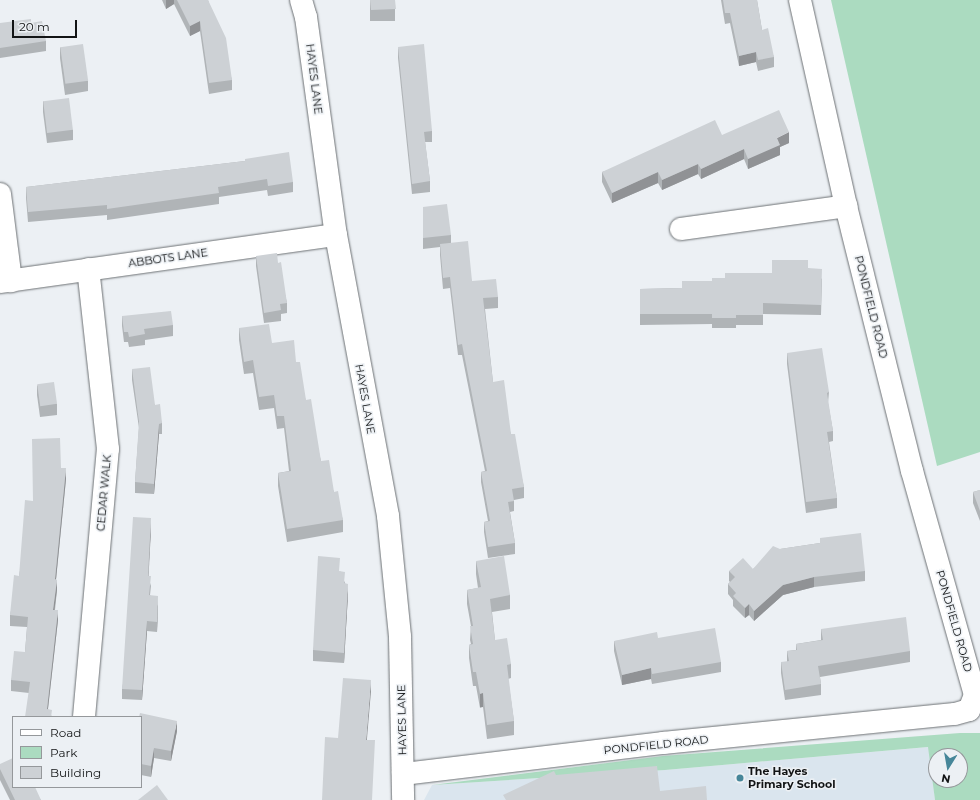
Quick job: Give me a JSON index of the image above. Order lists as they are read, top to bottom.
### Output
{
  "streets": {
    "street": [
      "HAYES LANE",
      "ABBOTS LANE",
      "PONDFIELD ROAD",
      "CEDAR WALK"
    ]
  },
  "crossings": [
    ["HAYES LANE", "ABBOTS LANE"],
    ["HAYES LANE", "PONDFIELD ROAD"],
    ["ABBOTS LANE", "CEDAR WALK"]
  ],
  "places": ["The Hayes Primary School"],
  "legend": ["Road", "Park", "Building"],
  "scale_bar": "20 m",
  "north": "bottom"
}
